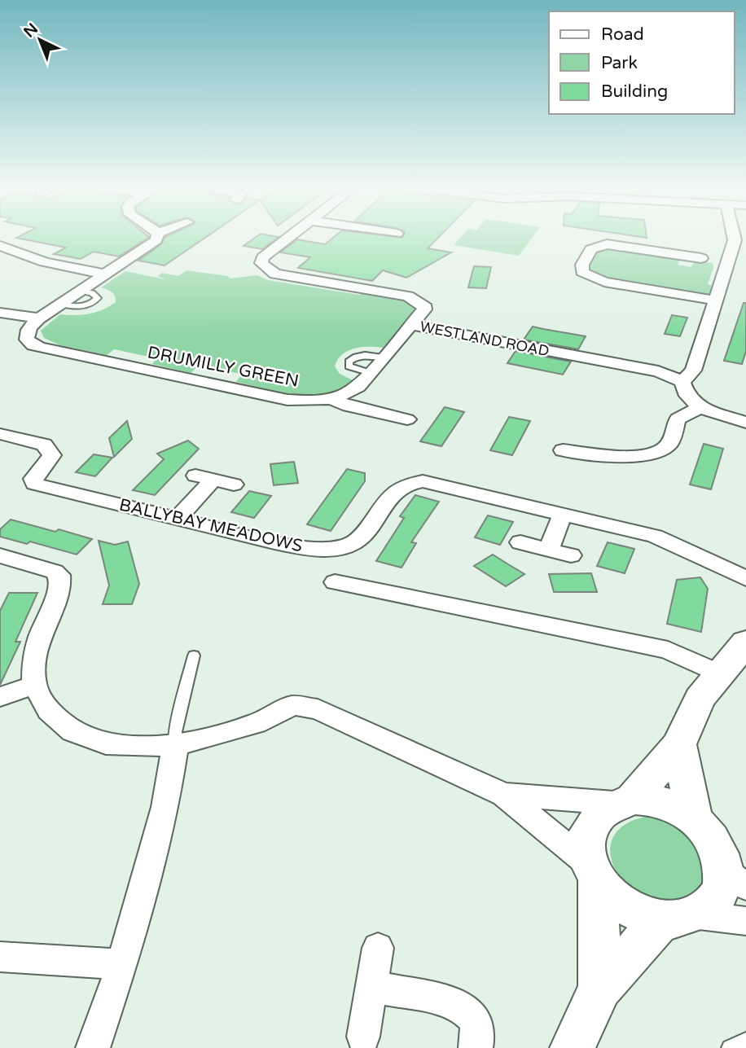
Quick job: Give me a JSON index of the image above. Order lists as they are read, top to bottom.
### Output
{
  "streets": {
    "street": ["WESTLAND ROAD", "DRUMILLY GREEN", "BALLYBAY MEADOWS"]
  },
  "crossings": [
    ["WESTLAND ROAD", "DRUMILLY GREEN"]
  ],
  "legend": ["Road", "Park", "Building"],
  "north": "top left"
}
